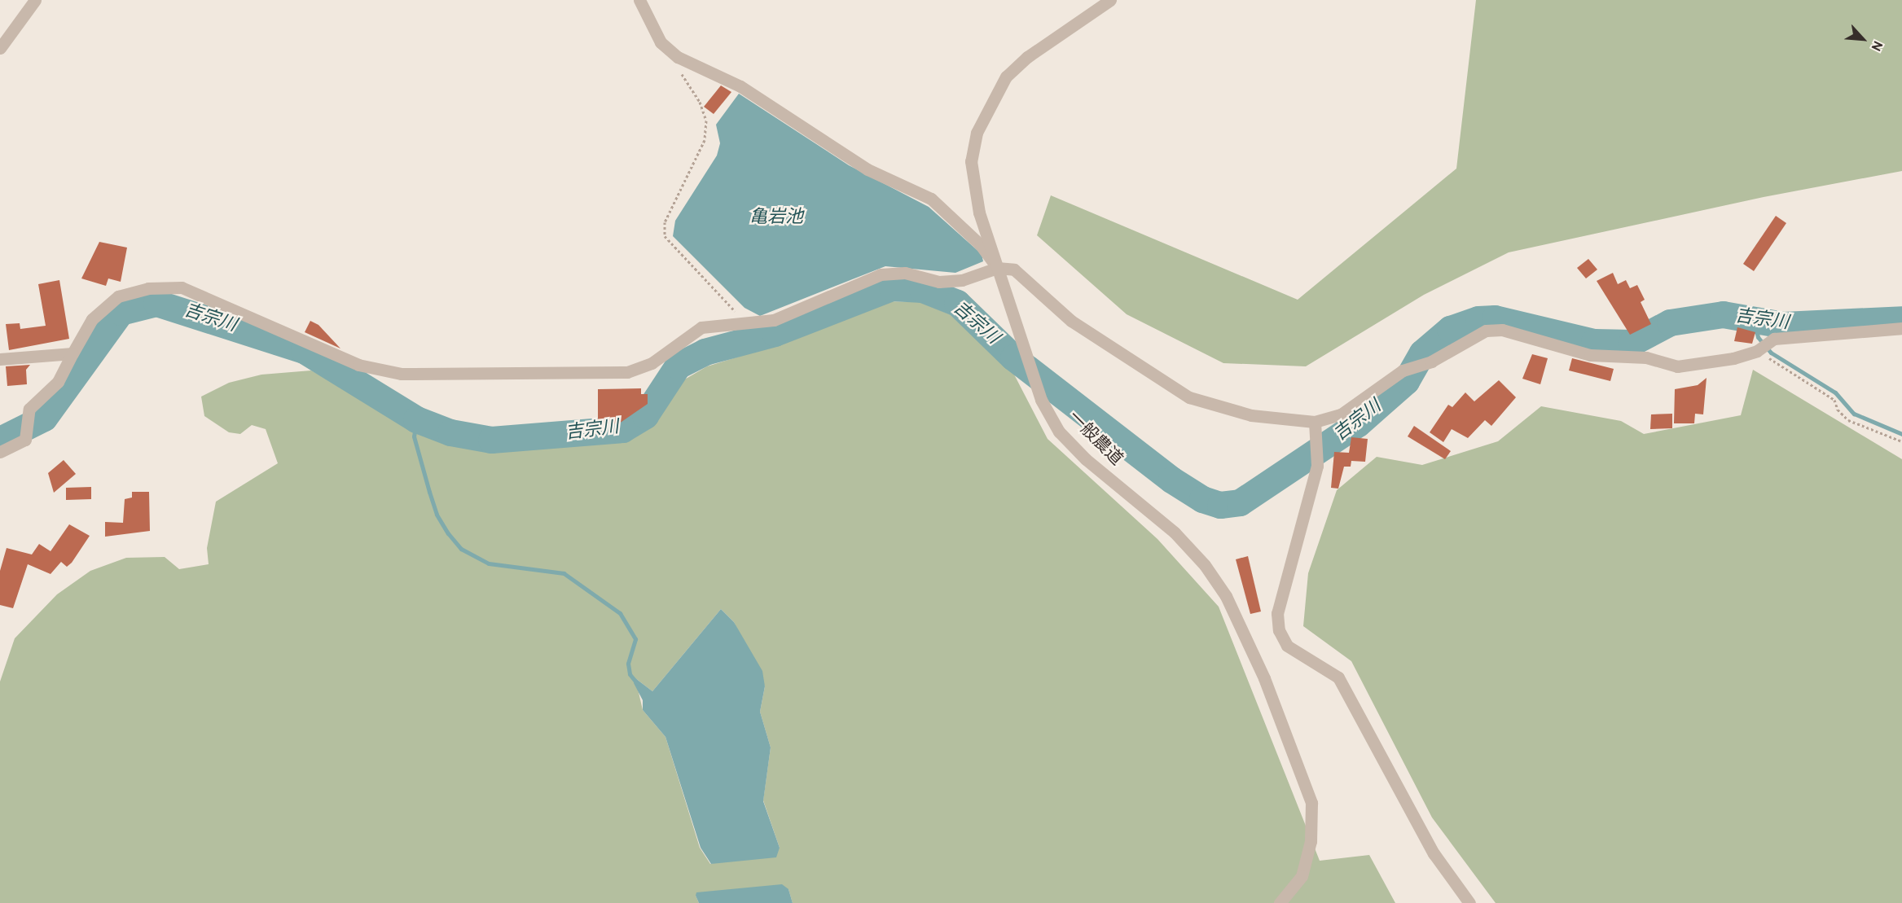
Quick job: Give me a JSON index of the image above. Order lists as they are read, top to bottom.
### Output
{
  "streets": {
    "street": ["一般農道"]
  },
  "water": ["亀岩池", "吉宗川"],
  "north": "bottom right"
}
